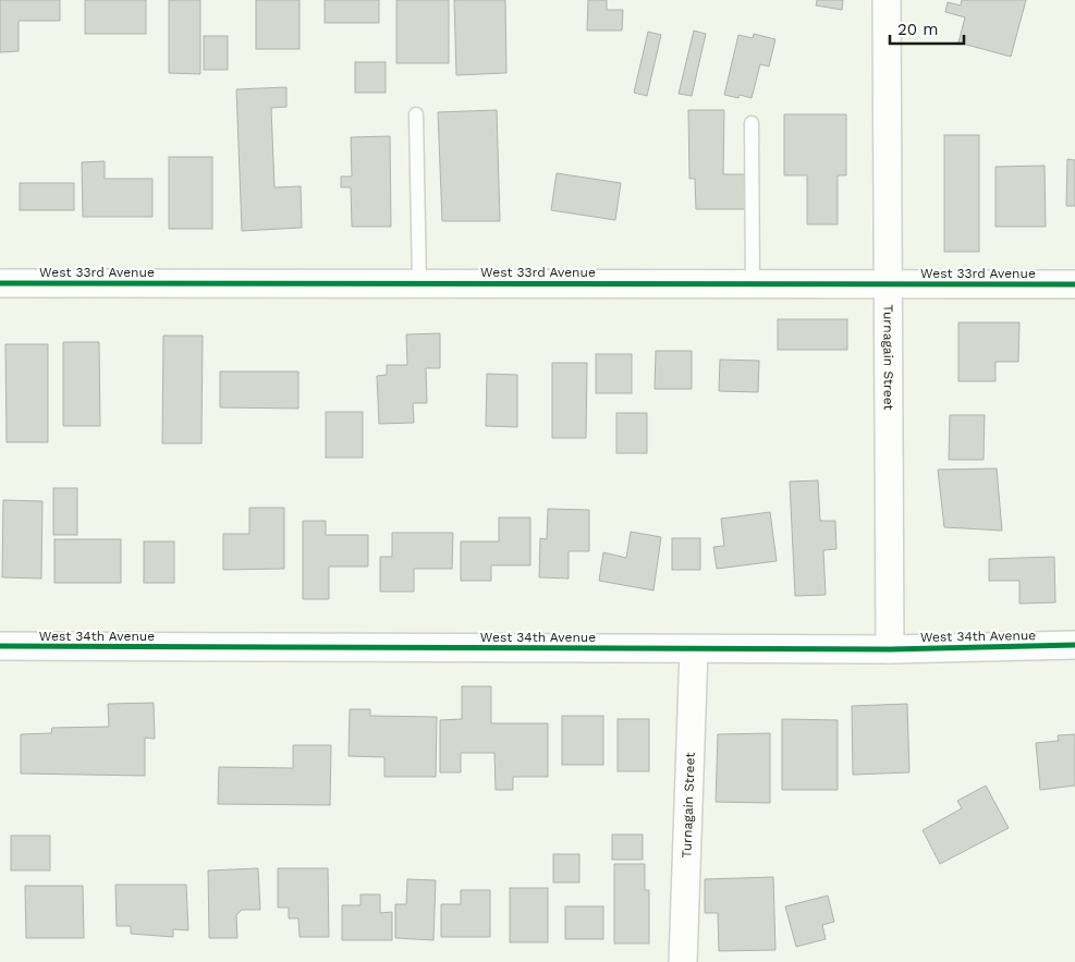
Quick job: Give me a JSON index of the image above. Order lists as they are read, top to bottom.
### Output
{
  "streets": {
    "street": ["West 33rd Avenue", "Turnagain Street", "West 34th Avenue"]
  },
  "crossings": [
    ["West 33rd Avenue", "Turnagain Street"],
    ["Turnagain Street", "West 34th Avenue"]
  ],
  "scale_bar": "20 m"
}
